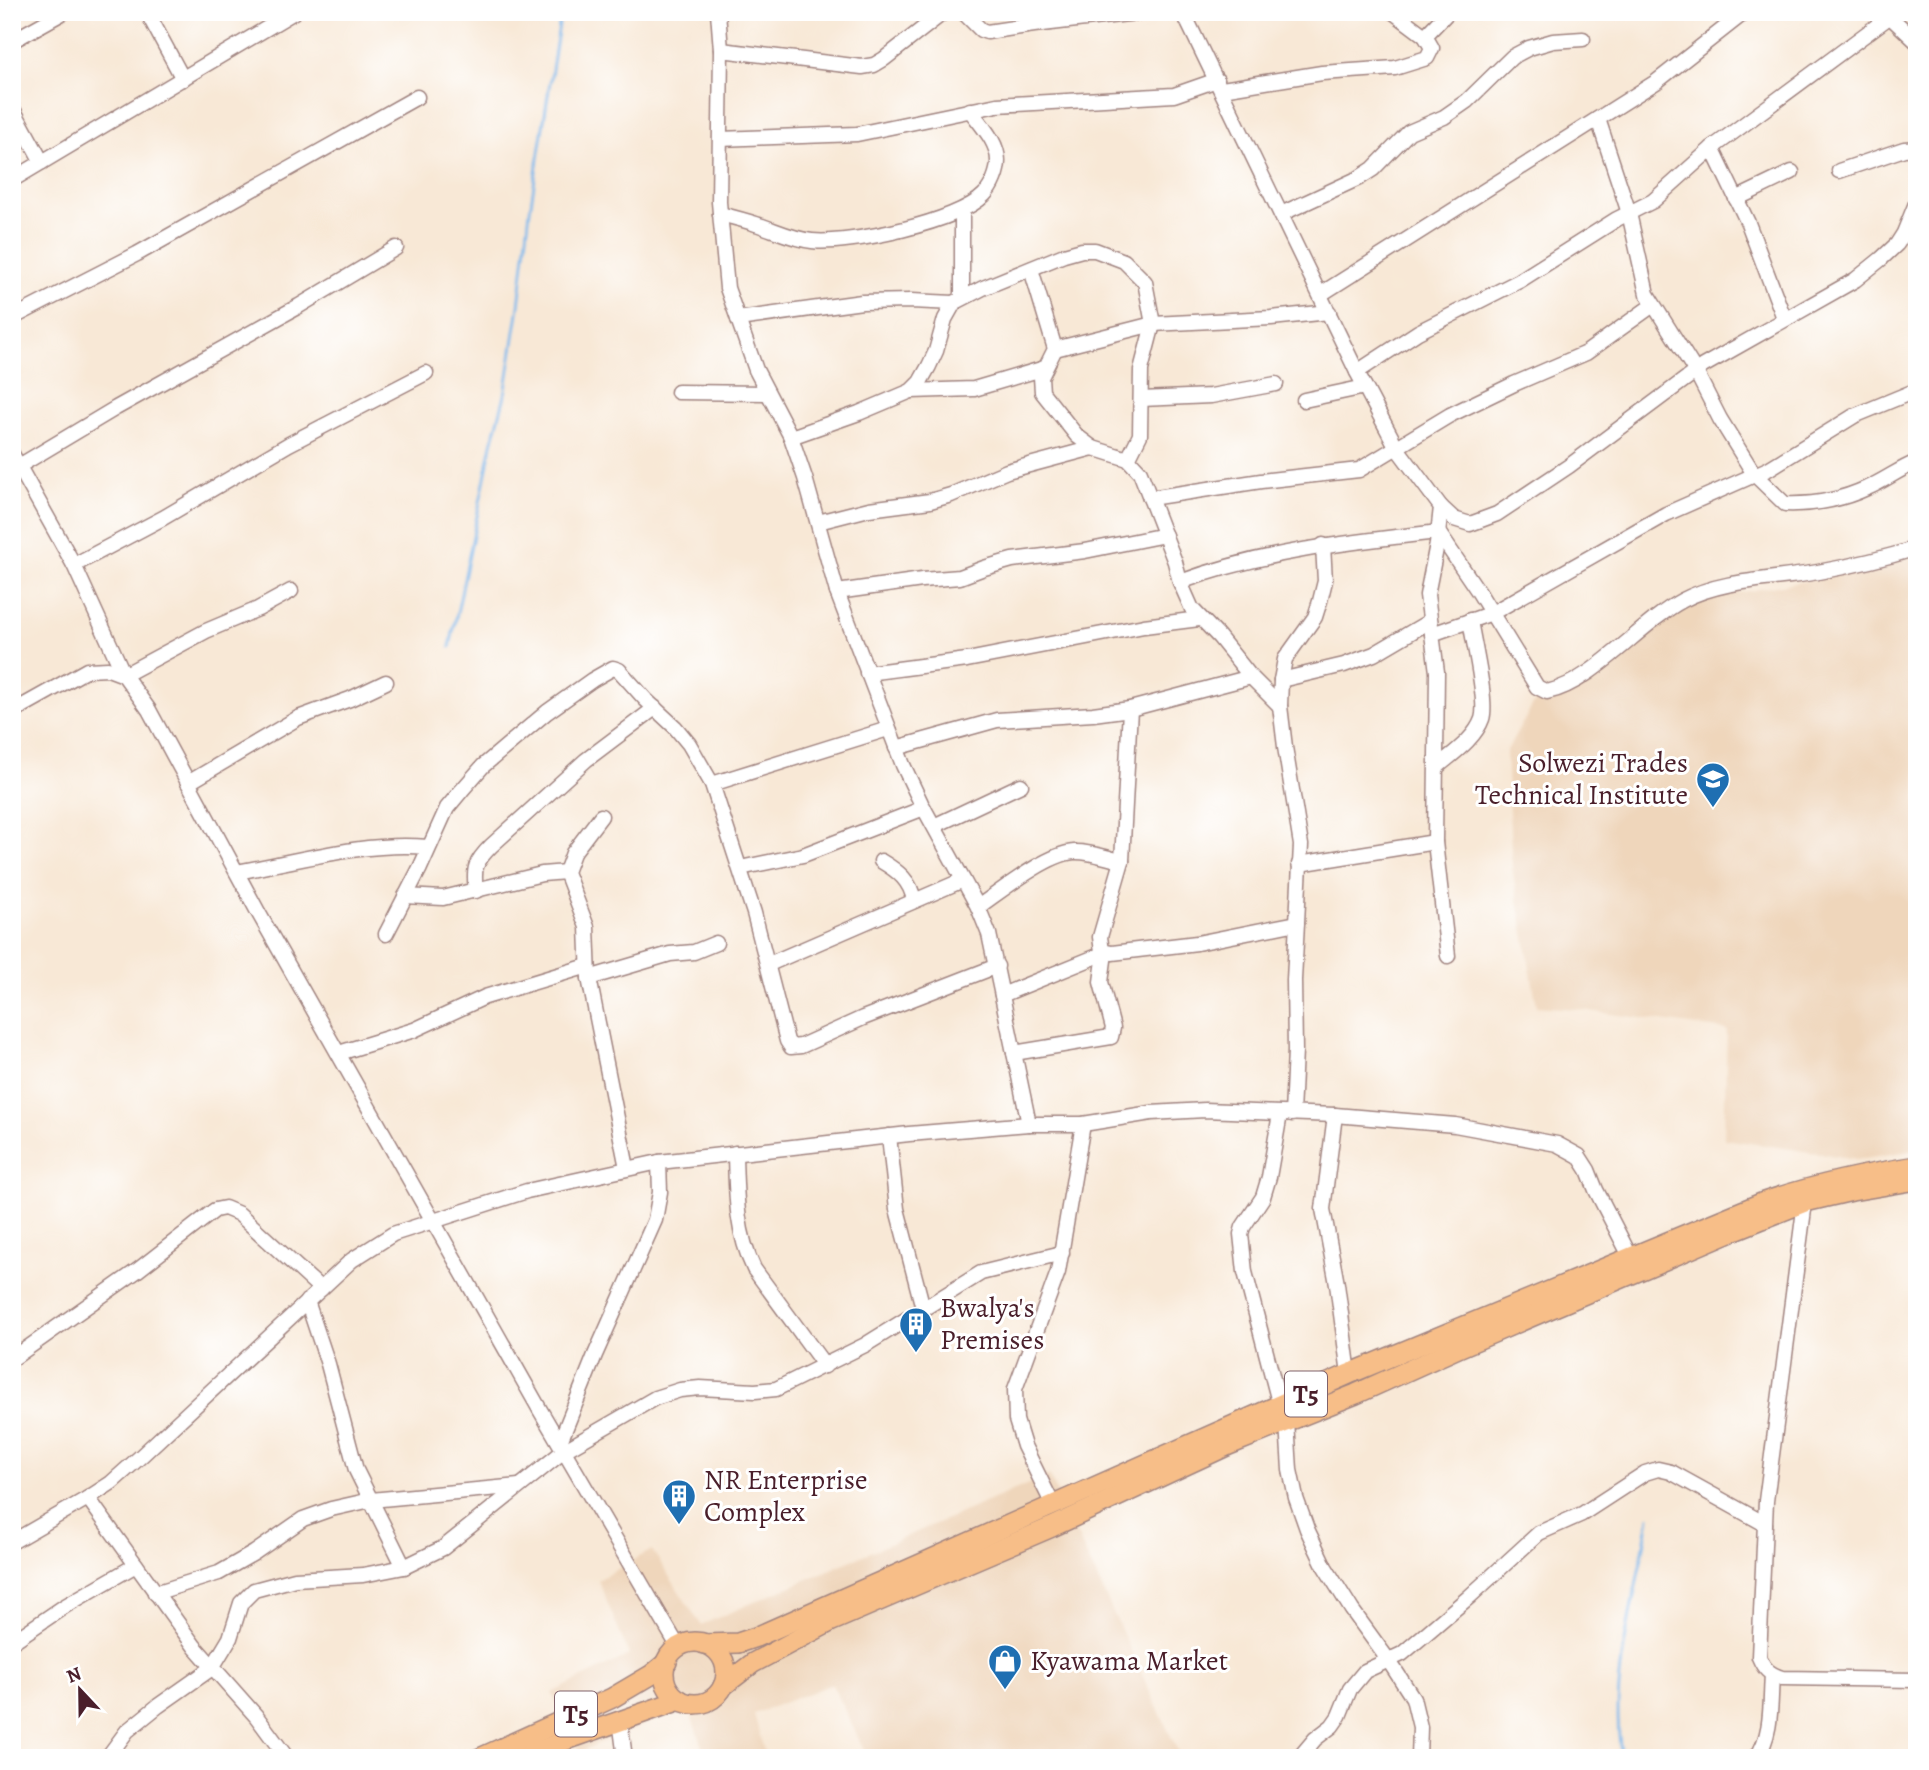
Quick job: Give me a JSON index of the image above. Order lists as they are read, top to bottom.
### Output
{
  "streets": {
    "highway": ["T5"]
  },
  "places": {
    "school or university": ["Solwezi Trades Technical Institute"],
    "building": ["Bwalya's Premises", "NR Enterprise Complex"],
    "shop": ["Kyawama Market"]
  },
  "north": "top"
}
